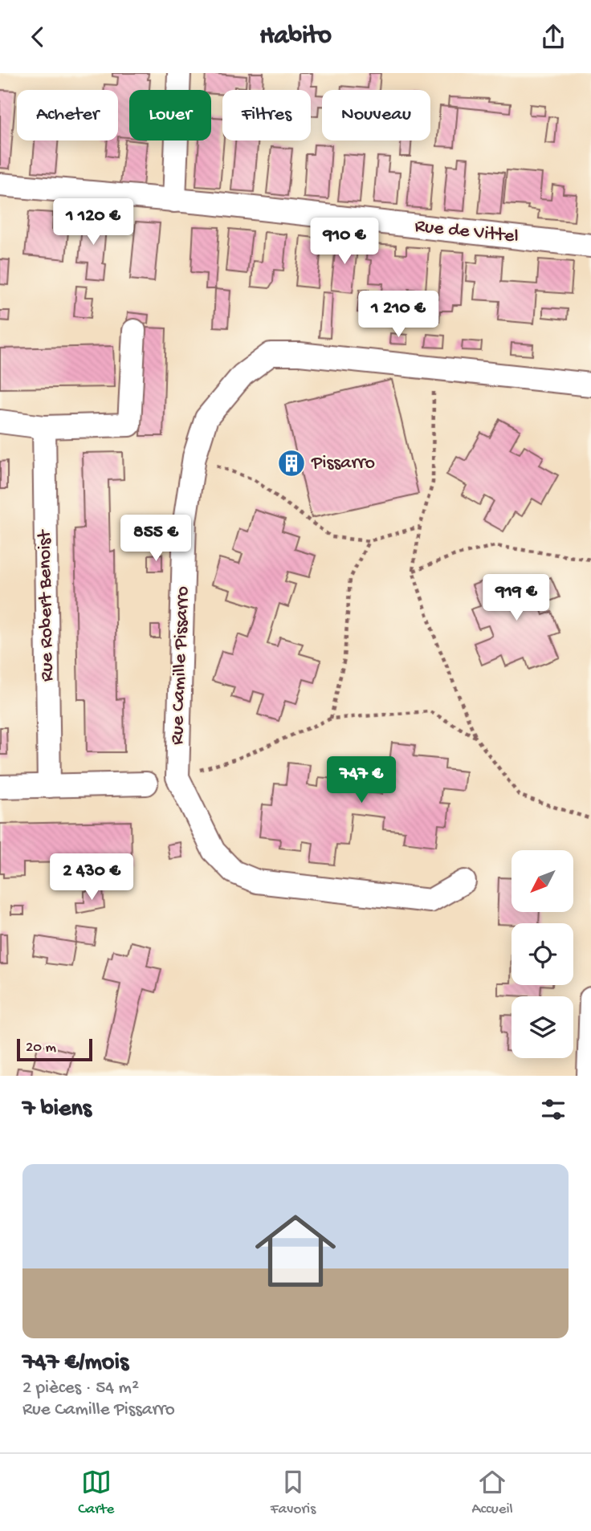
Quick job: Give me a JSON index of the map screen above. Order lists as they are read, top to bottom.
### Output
{
  "streets": {
    "street": ["Rue de Vittel", "Rue Robert Benoist", "Rue Camille Pissarro"]
  },
  "places": {
    "building": ["Pissarro"]
  },
  "scale_bar": "20 m",
  "north": "bottom left",
  "page": {
    "header": "Habito",
    "chip": [
      "Acheter",
      "Louer",
      "Filtres",
      "Nouveau"
    ],
    "price": [
      "1 120 €",
      "910 €",
      "1 210 €",
      "855 €",
      "919 €",
      "747 €",
      "2 430 €"
    ],
    "scale": "20 m",
    "heading": "7 biens",
    "list": [
      {
        "name": "747 €/mois",
        "note": "2 pièces · 54 m² · Rue Camille Pissarro"
      }
    ],
    "tabs": ["Carte", "Favoris", "Accueil"]
  }
}
